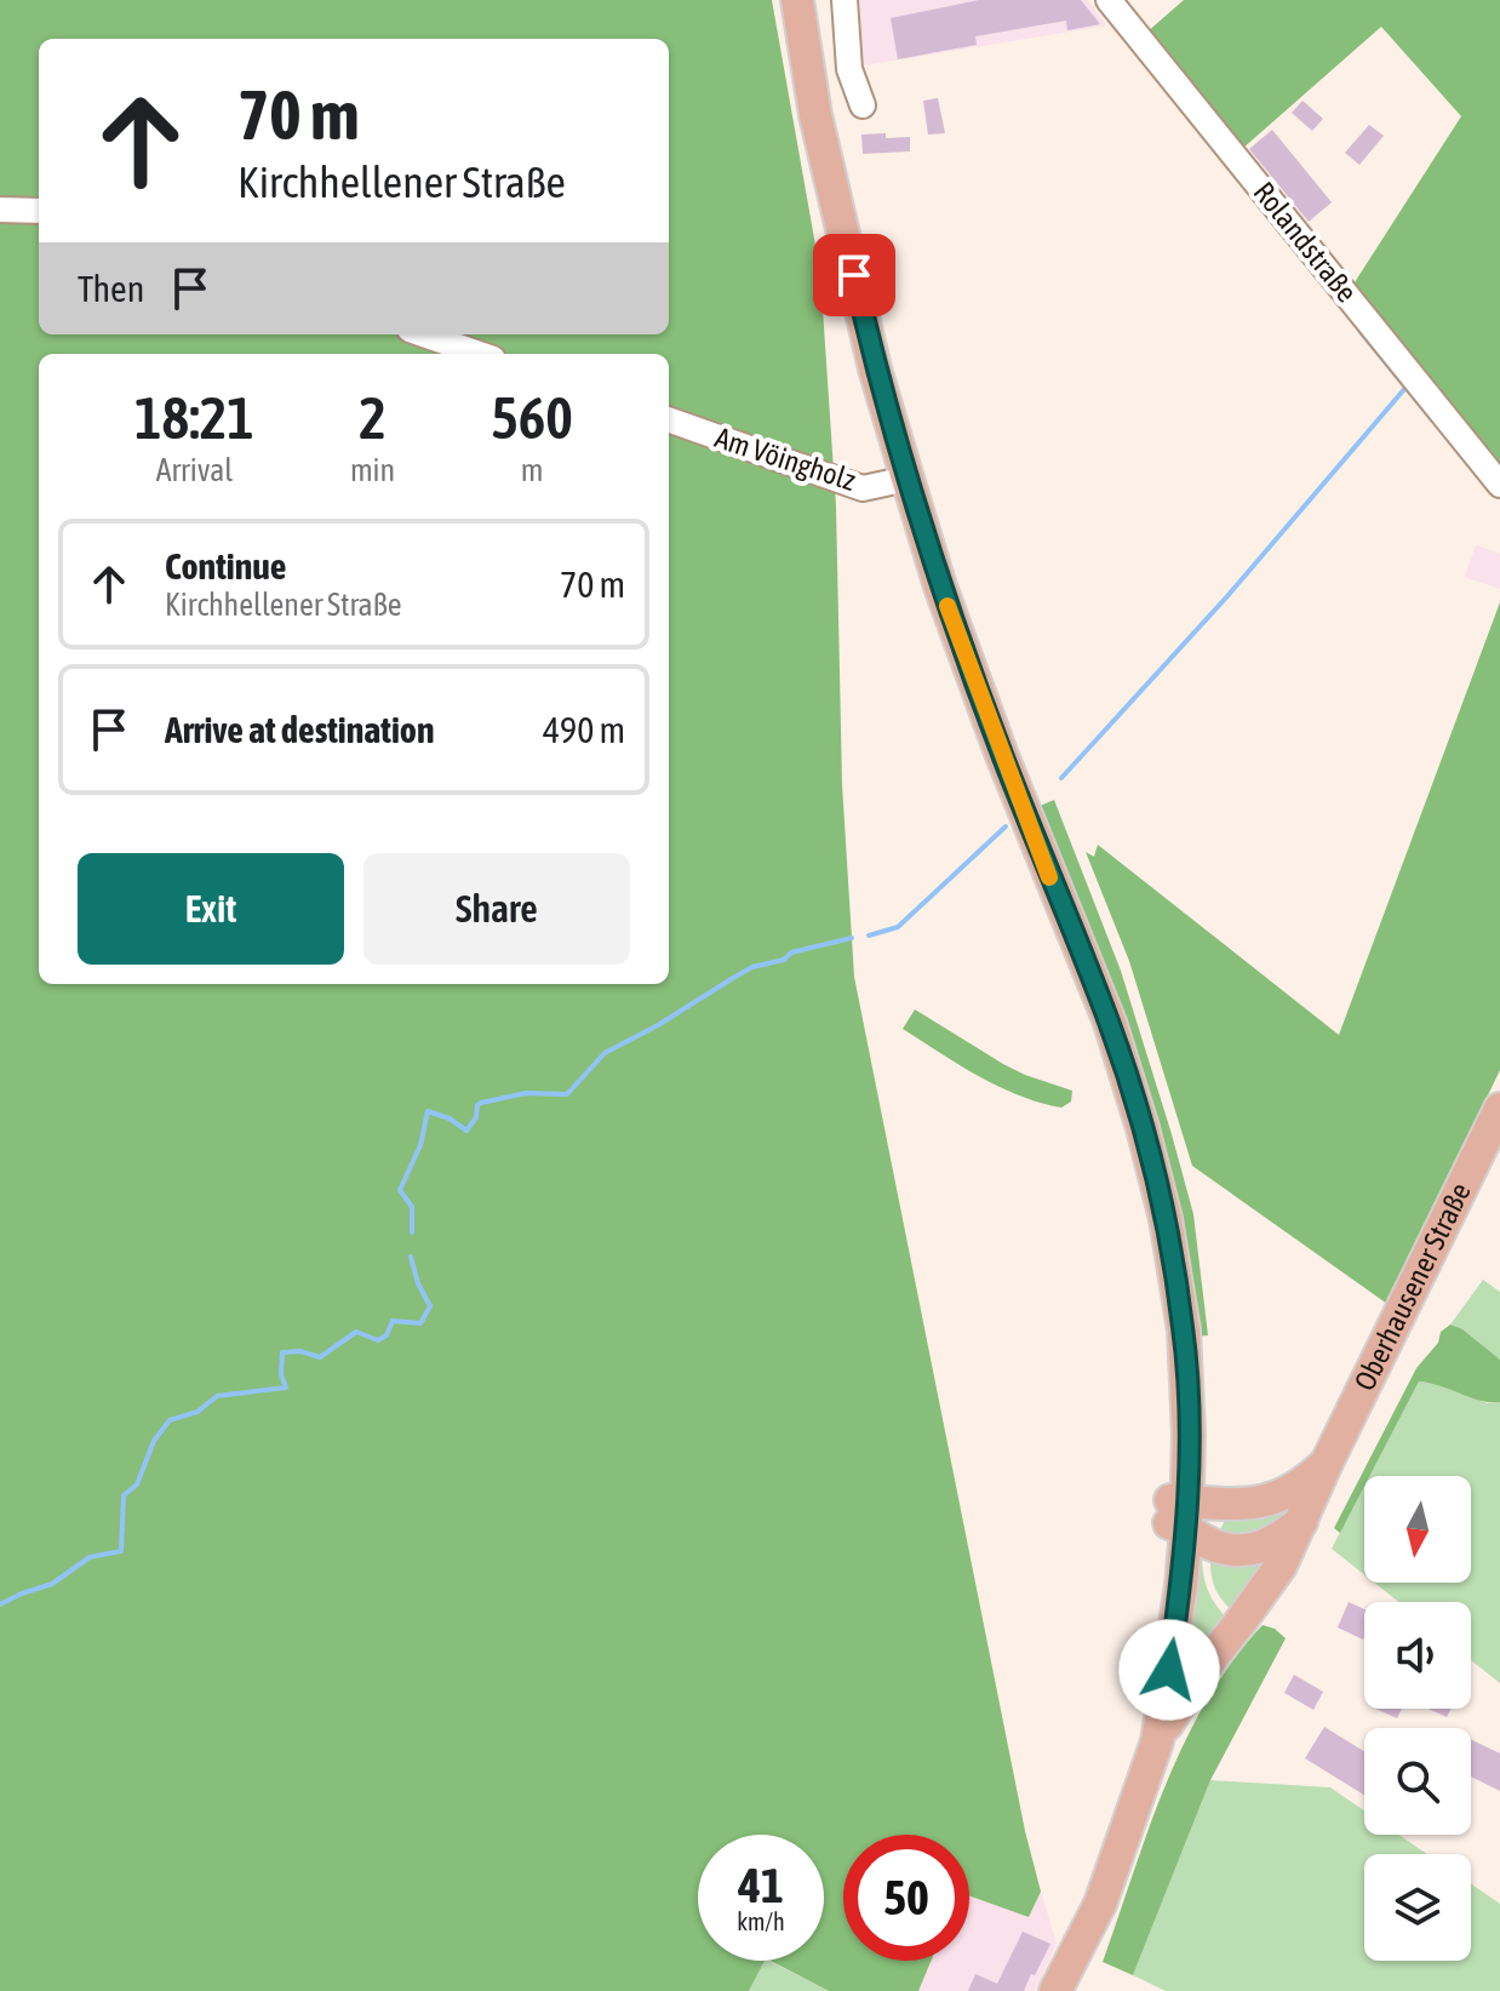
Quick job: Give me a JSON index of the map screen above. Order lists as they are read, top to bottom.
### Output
{
  "streets": {
    "main road": ["Oberhausener Straße"],
    "street": ["Rolandstraße", "Am Vöingholz"]
  },
  "north": "bottom",
  "page": {
    "turn": ["70 m", "Kirchhellener Straße"],
    "then": "Then",
    "eta": [
      "18:21",
      "Arrival",
      "2",
      "min",
      "560",
      "m"
    ],
    "list": [
      {
        "name": "Continue",
        "note": "Kirchhellener Straße",
        "value": "70 m"
      },
      {
        "name": "Arrive at destination",
        "value": "490 m"
      }
    ],
    "buttons": ["Exit", "Share"],
    "speed": "41 km/h",
    "limit": "50"
  }
}
